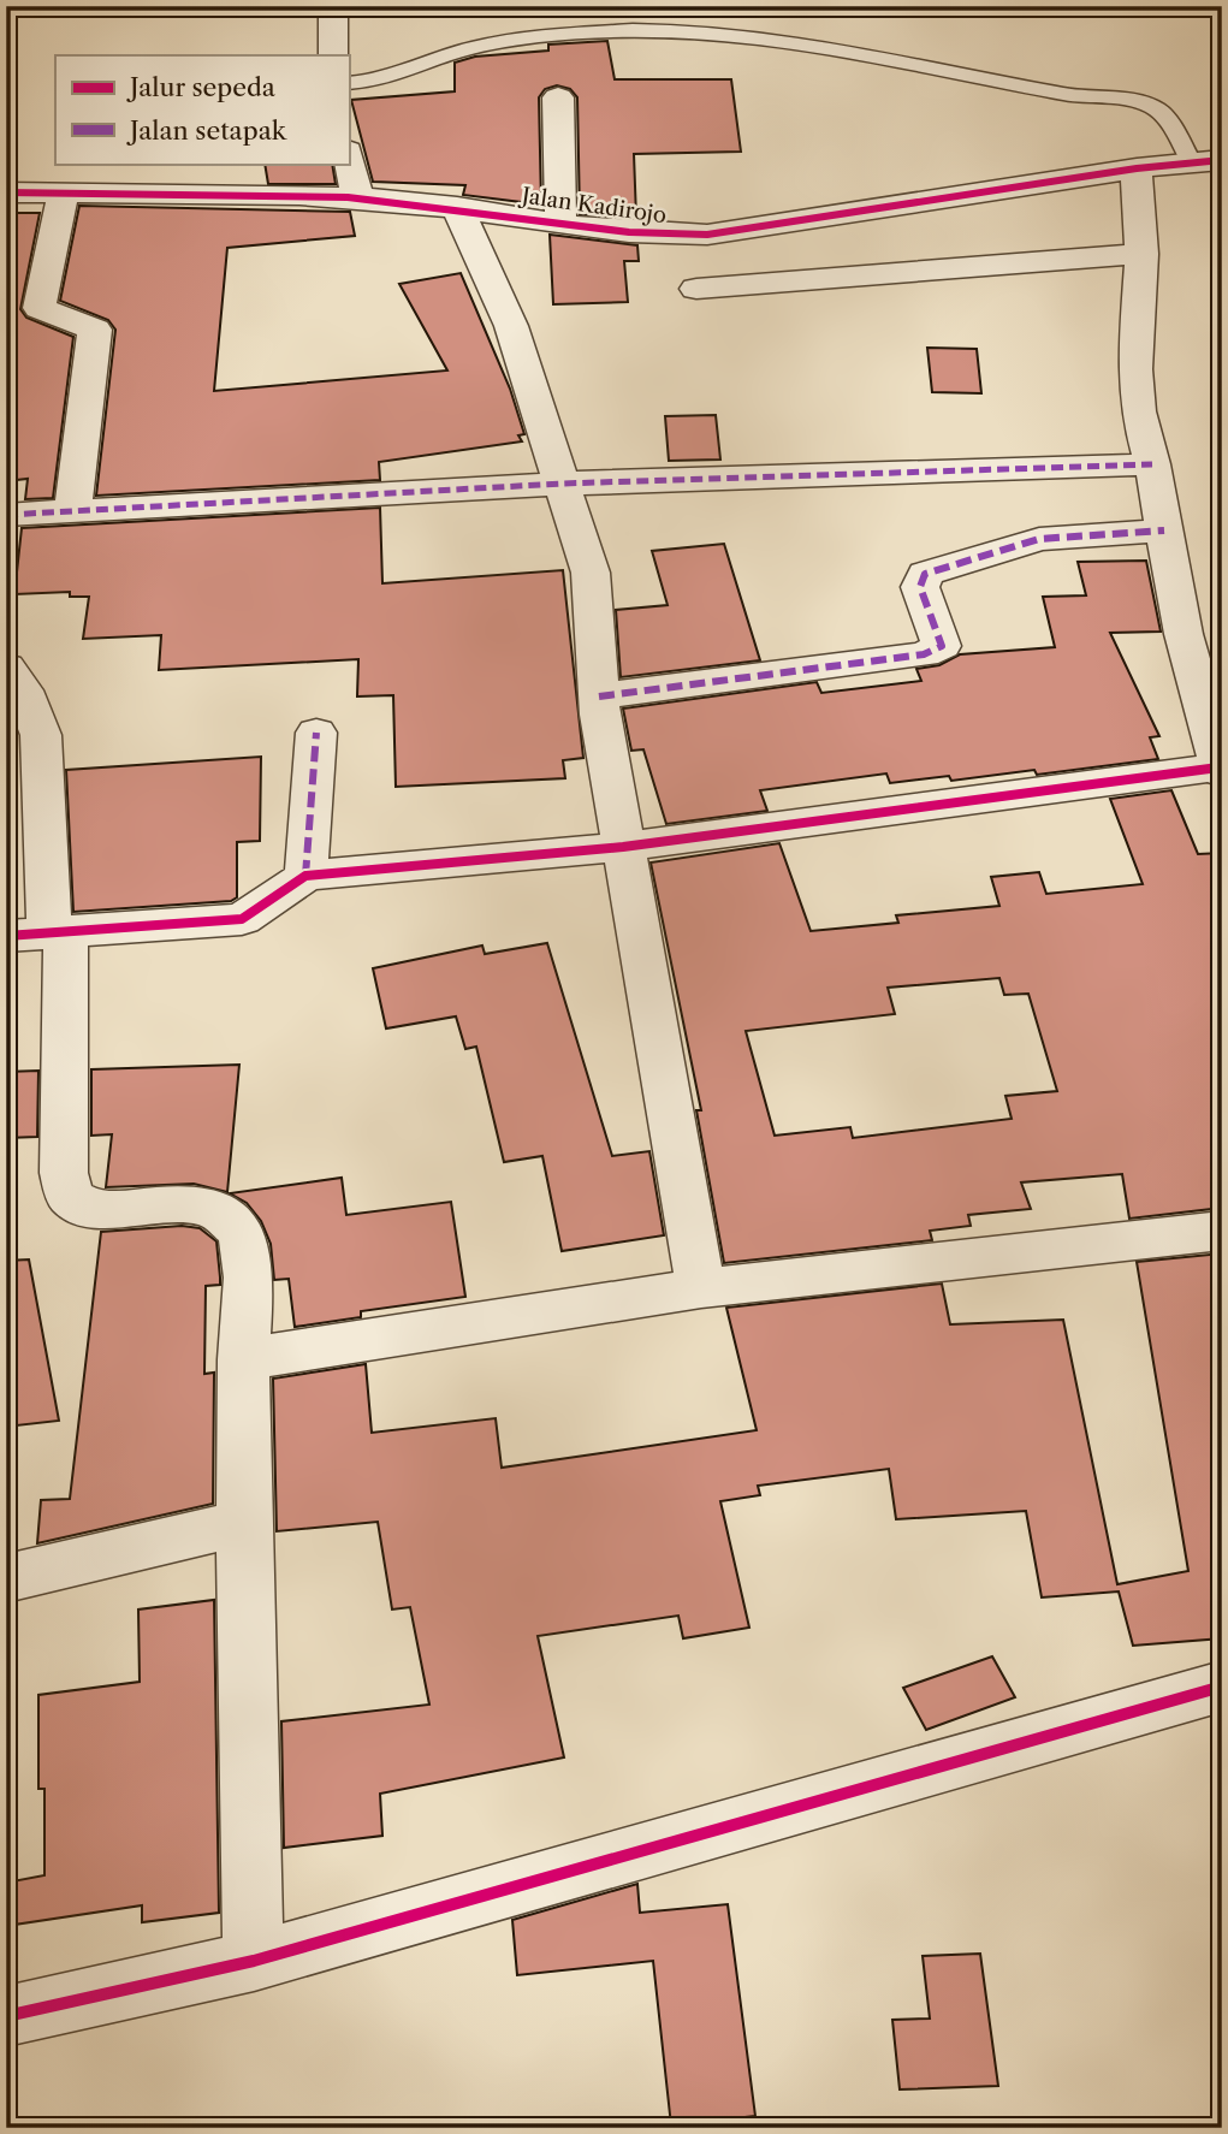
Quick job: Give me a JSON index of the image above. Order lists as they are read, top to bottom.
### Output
{
  "streets": {
    "street": ["Jalan Kadirojo"]
  },
  "legend": ["Jalur sepeda", "Jalan setapak"]
}
